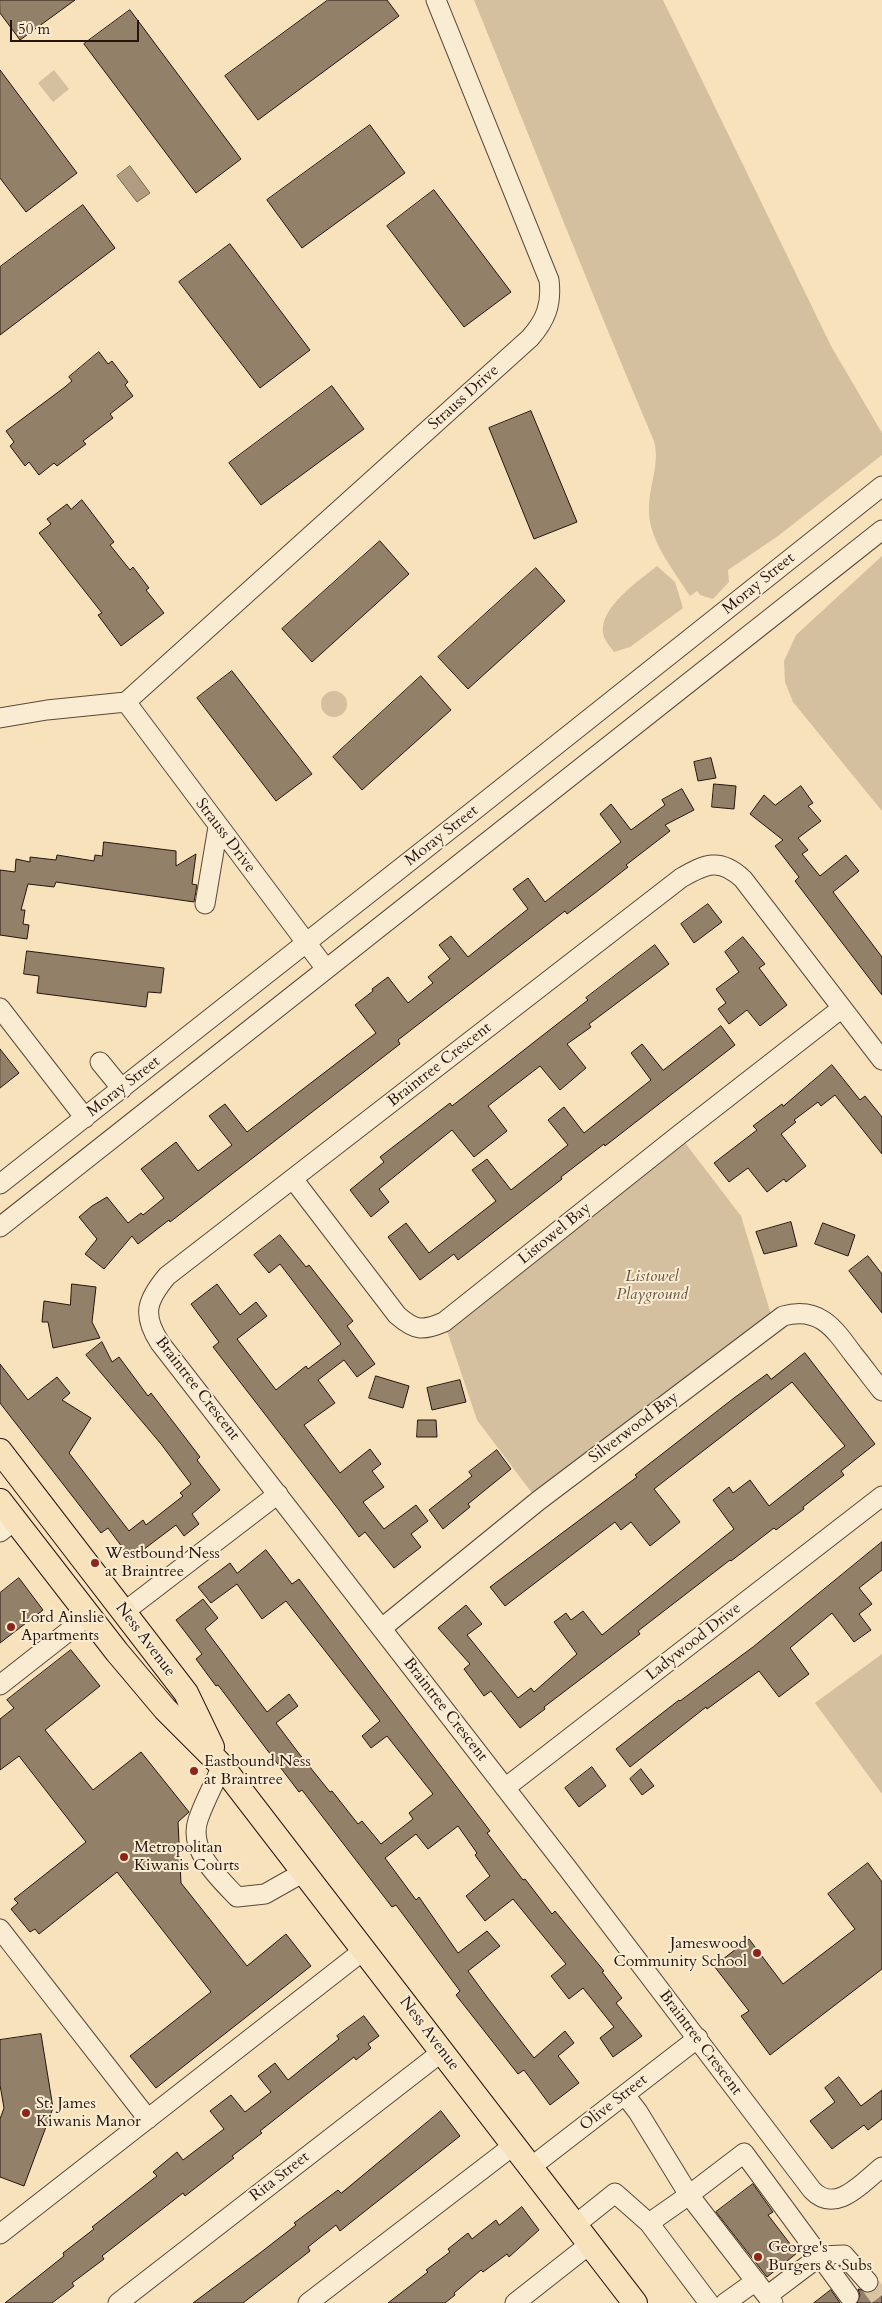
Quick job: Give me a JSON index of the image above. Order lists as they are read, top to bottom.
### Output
{
  "streets": {
    "main road": ["Ness Avenue"],
    "street": [
      "Strauss Drive",
      "Moray Street",
      "Braintree Crescent",
      "Listowel Bay",
      "Silverwood Bay",
      "Ladywood Drive",
      "Olive Street",
      "Rita Street"
    ]
  },
  "crossings": [
    ["Strauss Drive", "Moray Street"],
    ["Braintree Crescent", "Listowel Bay"],
    ["Braintree Crescent", "Silverwood Bay"],
    ["Braintree Crescent", "Ladywood Drive"],
    ["Braintree Crescent", "Olive Street"],
    ["Ness Avenue", "Olive Street"],
    ["Ness Avenue", "Rita Street"]
  ],
  "parks": ["Listowel Playground"],
  "places": [
    "Westbound Ness at Braintree",
    "Lord Ainslie Apartments",
    "Eastbound Ness at Braintree",
    "Metropolitan Kiwanis Courts",
    "Jameswood Community School",
    "St. James Kiwanis Manor",
    "George's Burgers & Subs"
  ],
  "scale_bar": "50 m"
}
